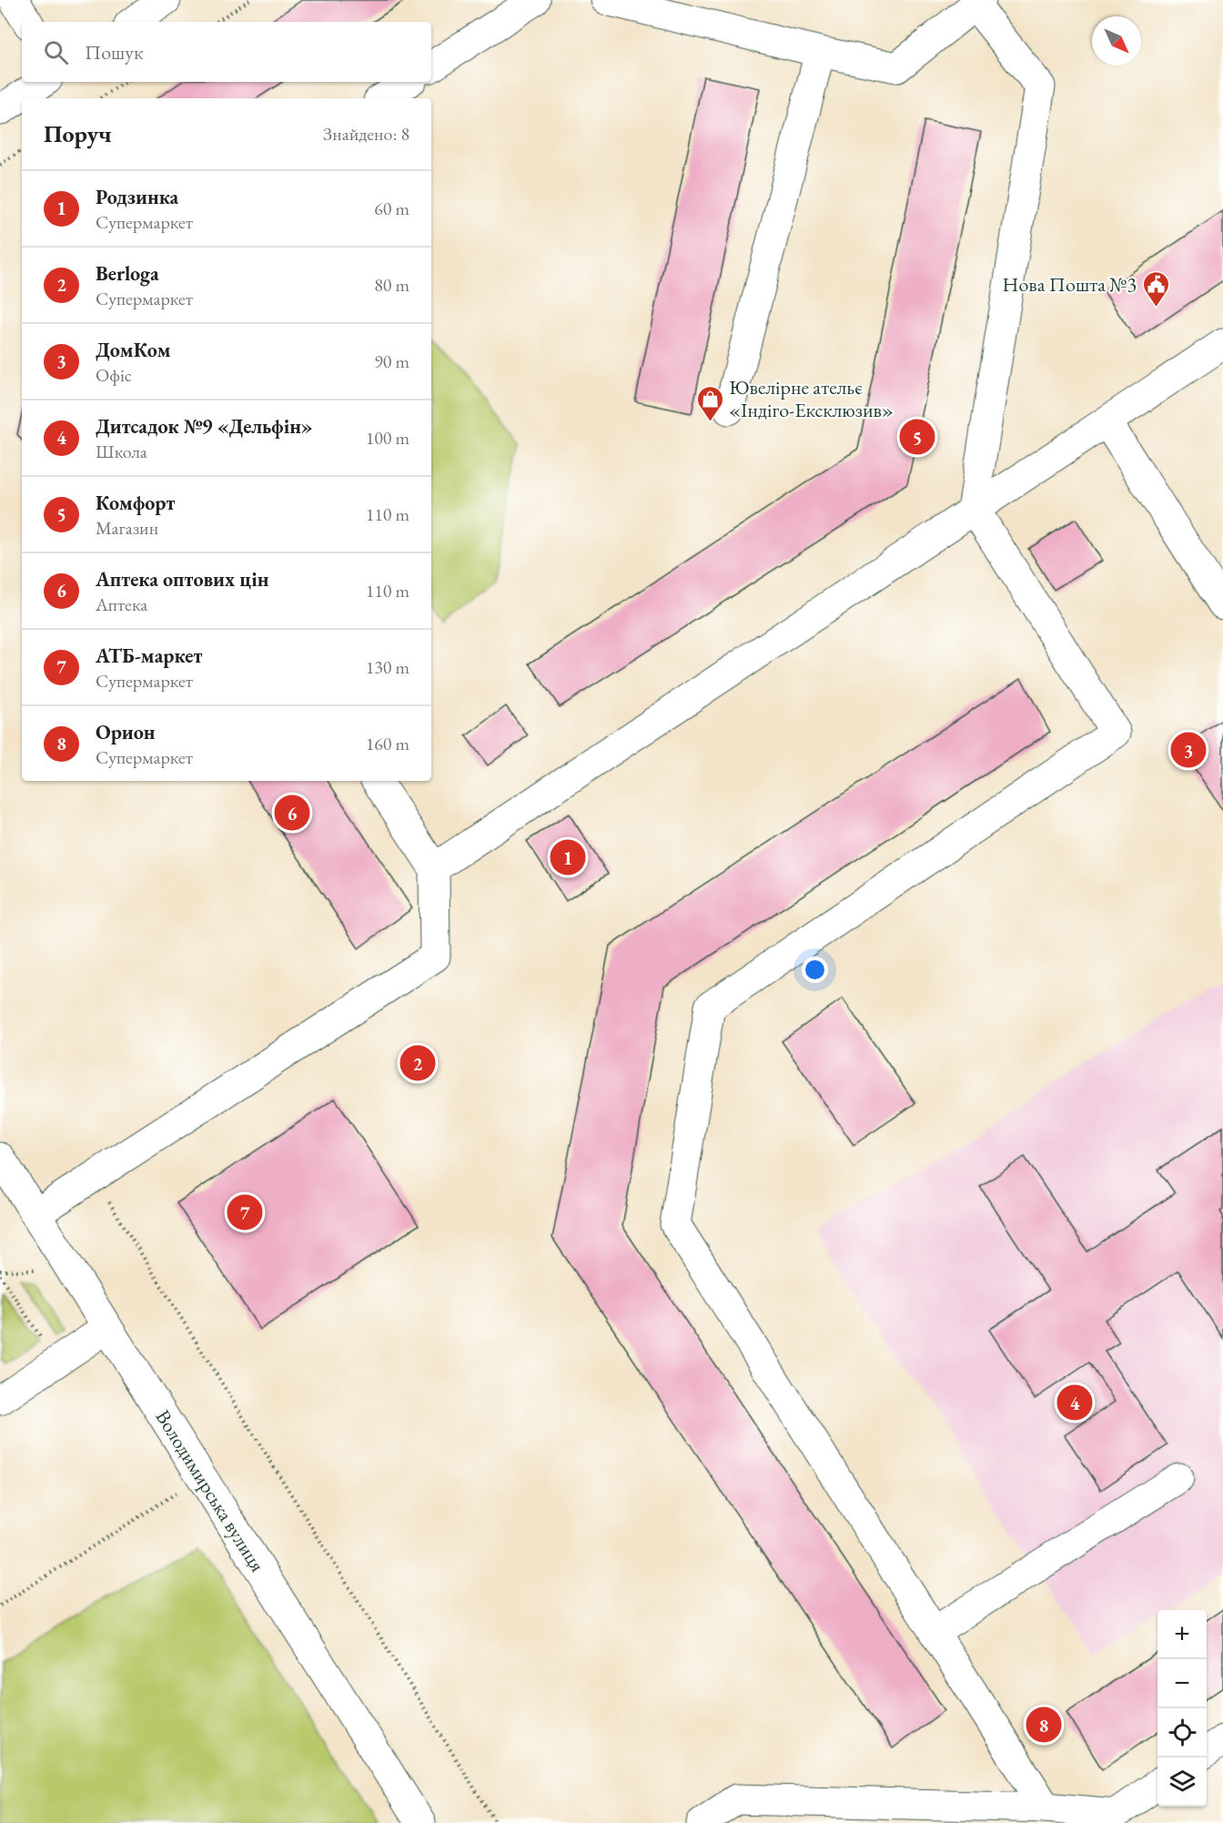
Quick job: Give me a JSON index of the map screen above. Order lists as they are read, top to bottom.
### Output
{
  "streets": {
    "street": ["Володимирська вулиця"]
  },
  "places": {
    "public building": ["Нова Пошта №3"],
    "shop": ["Ювелірне ательє «Індіго-Ексклюзив»"]
  },
  "north": "bottom right",
  "page": {
    "search": "Пошук",
    "heading": ["Поруч", "Знайдено: 8"],
    "list": [
      {
        "mark": "1",
        "name": "Родзинка",
        "note": "Супермаркет",
        "value": "60 m"
      },
      {
        "mark": "2",
        "name": "Berloga",
        "note": "Супермаркет",
        "value": "80 m"
      },
      {
        "mark": "3",
        "name": "ДомКом",
        "note": "Офіс",
        "value": "90 m"
      },
      {
        "mark": "4",
        "name": "Дитсадок №9 «Дельфiн»",
        "note": "Школа",
        "value": "100 m"
      },
      {
        "mark": "5",
        "name": "Комфорт",
        "note": "Магазин",
        "value": "110 m"
      },
      {
        "mark": "6",
        "name": "Аптека оптових цін",
        "note": "Аптека",
        "value": "110 m"
      },
      {
        "mark": "7",
        "name": "АТБ-маркет",
        "note": "Супермаркет",
        "value": "130 m"
      },
      {
        "mark": "8",
        "name": "Орион",
        "note": "Супермаркет",
        "value": "160 m"
      }
    ],
    "pins": [
      "5",
      "3",
      "6",
      "1",
      "2",
      "7",
      "4",
      "8"
    ],
    "map_buttons": ["+", "−"]
  }
}
